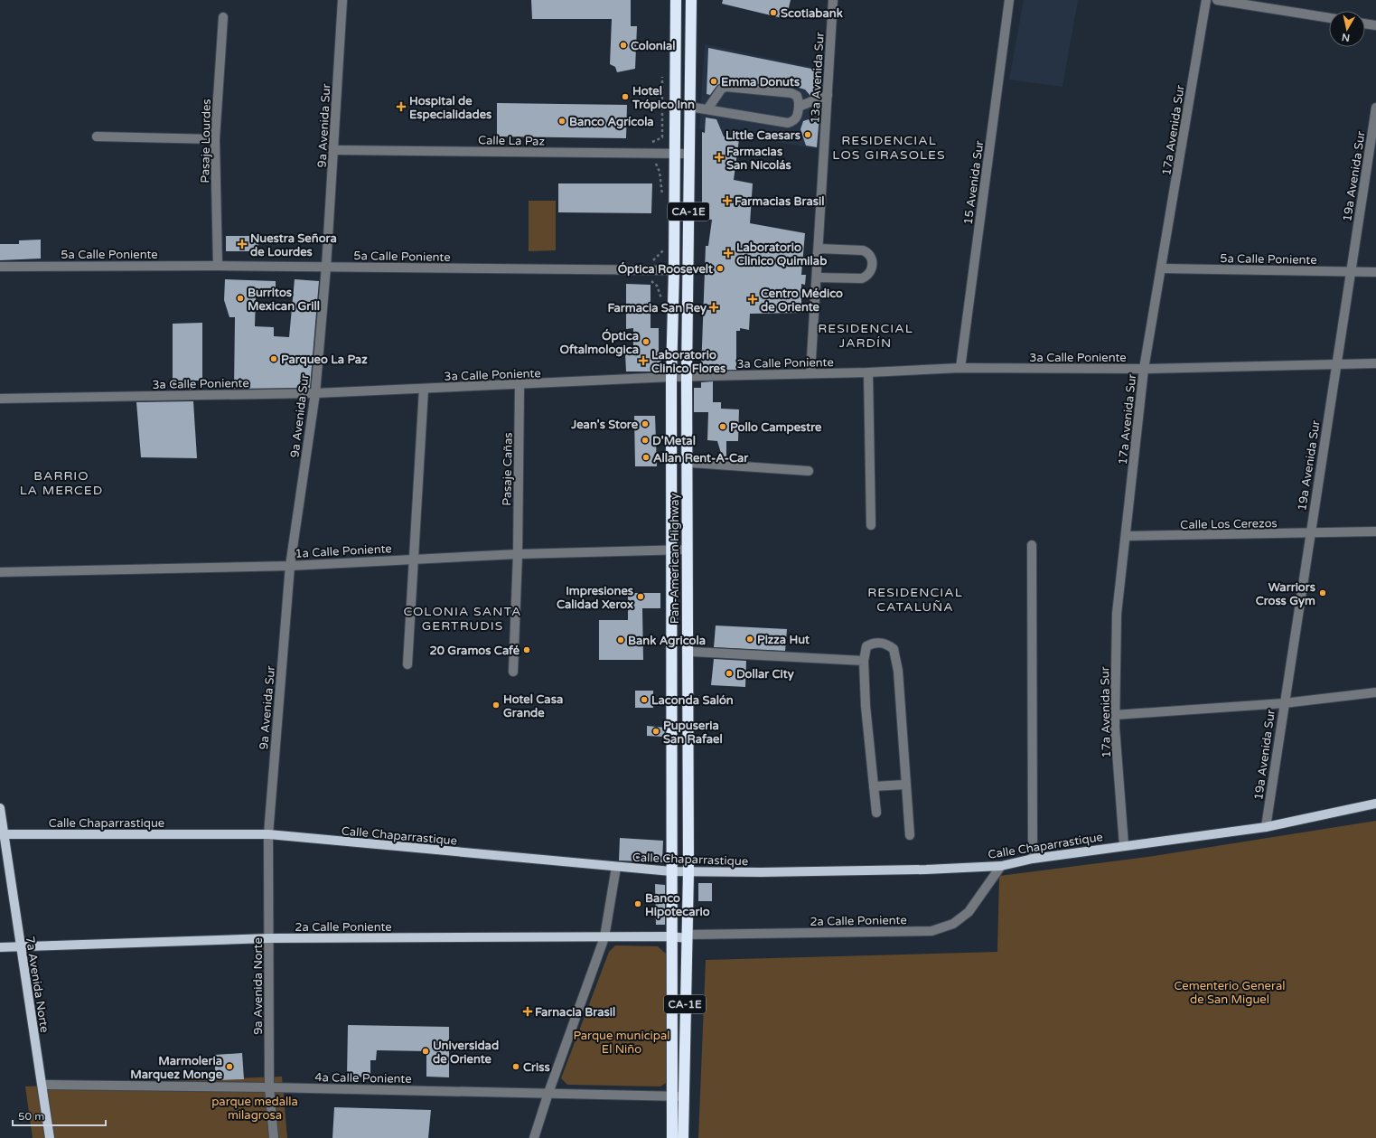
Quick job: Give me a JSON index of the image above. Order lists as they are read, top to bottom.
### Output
{
  "streets": {
    "highway": ["CA-1E", "Pan-American Highway"],
    "main road": ["Calle Chaparrastique", "2a Calle Poniente", "7a Avenida Norte"],
    "street": [
      "13a Avenida Sur",
      "9a Avenida Sur",
      "17a Avenida Sur",
      "Calle La Paz",
      "Pasaje Lourdes",
      "19a Avenida Sur",
      "15 Avenida Sur",
      "5a Calle Poniente",
      "3a Calle Poniente",
      "Pasaje Cañas",
      "Calle Los Cerezos",
      "1a Calle Poniente",
      "9a Avenida Norte",
      "4a Calle Poniente"
    ]
  },
  "crossings": [
    ["13a Avenida Sur", "3a Calle Poniente"],
    ["9a Avenida Sur", "Calle La Paz"],
    ["9a Avenida Sur", "5a Calle Poniente"],
    ["9a Avenida Sur", "3a Calle Poniente"],
    ["9a Avenida Sur", "1a Calle Poniente"],
    ["9a Avenida Sur", "Calle Chaparrastique"],
    ["9a Avenida Sur", "9a Avenida Norte"],
    ["17a Avenida Sur", "5a Calle Poniente"],
    ["17a Avenida Sur", "3a Calle Poniente"],
    ["17a Avenida Sur", "Calle Los Cerezos"],
    ["17a Avenida Sur", "Calle Chaparrastique"],
    ["Calle La Paz", "Pan-American Highway"],
    ["Pasaje Lourdes", "5a Calle Poniente"],
    ["19a Avenida Sur", "5a Calle Poniente"],
    ["19a Avenida Sur", "3a Calle Poniente"],
    ["19a Avenida Sur", "Calle Los Cerezos"],
    ["19a Avenida Sur", "Calle Chaparrastique"],
    ["15 Avenida Sur", "3a Calle Poniente"],
    ["5a Calle Poniente", "Pan-American Highway"],
    ["3a Calle Poniente", "Pasaje Cañas"],
    ["3a Calle Poniente", "Pan-American Highway"],
    ["Pasaje Cañas", "1a Calle Poniente"],
    ["1a Calle Poniente", "Pan-American Highway"],
    ["Pan-American Highway", "Calle Chaparrastique"],
    ["Pan-American Highway", "2a Calle Poniente"],
    ["Pan-American Highway", "4a Calle Poniente"],
    ["Calle Chaparrastique", "2a Calle Poniente"],
    ["Calle Chaparrastique", "7a Avenida Norte"],
    ["Calle Chaparrastique", "9a Avenida Norte"],
    ["2a Calle Poniente", "7a Avenida Norte"],
    ["2a Calle Poniente", "9a Avenida Norte"],
    ["7a Avenida Norte", "4a Calle Poniente"],
    ["9a Avenida Norte", "4a Calle Poniente"]
  ],
  "districts": [
    "RESIDENCIAL LOS GIRASOLES",
    "RESIDENCIAL JARDÍN",
    "BARRIO LA MERCED",
    "RESIDENCIAL CATALUÑA",
    "COLONIA SANTA GERTRUDIS"
  ],
  "parks": ["Cementerio General de San Miguel", "Parque municipal El Niño", "parque medalla milagrosa"],
  "places": {
    "other": [
      "Scotiabank",
      "Colonial",
      "Emma Donuts",
      "Hotel Trópico Inn",
      "Banco Agrícola",
      "Little Caesars",
      "Óptica Roosevelt",
      "Burritos Mexican Grill",
      "Óptica Oftalmologica",
      "Parqueo La Paz",
      "Jean's Store",
      "Pollo Campestre",
      "D'Metal",
      "Allan Rent-A-Car",
      "Warriors Cross Gym",
      "Impresiones Calidad Xerox",
      "Pizza Hut",
      "Bank Agricola",
      "20 Gramos Café",
      "Dollar City",
      "Laconda Salón",
      "Hotel Casa Grande",
      "Pupuseria San Rafael",
      "Banco Hipotecario",
      "Universidad de Oriente",
      "Marmoleria Marquez Monge",
      "Criss"
    ],
    "health": [
      "Hospital de Especialidades",
      "Farmacias San Nicolás",
      "Farmacias Brasil",
      "Nuestra Señora de Lourdes",
      "Laboratorio Clinico Quimilab",
      "Centro Médico de Oriente",
      "Farmacia San Rey",
      "Laboratorio Clinico Flores",
      "Farnacia Brasil"
    ]
  },
  "scale_bar": "50 m",
  "north": "bottom"
}
